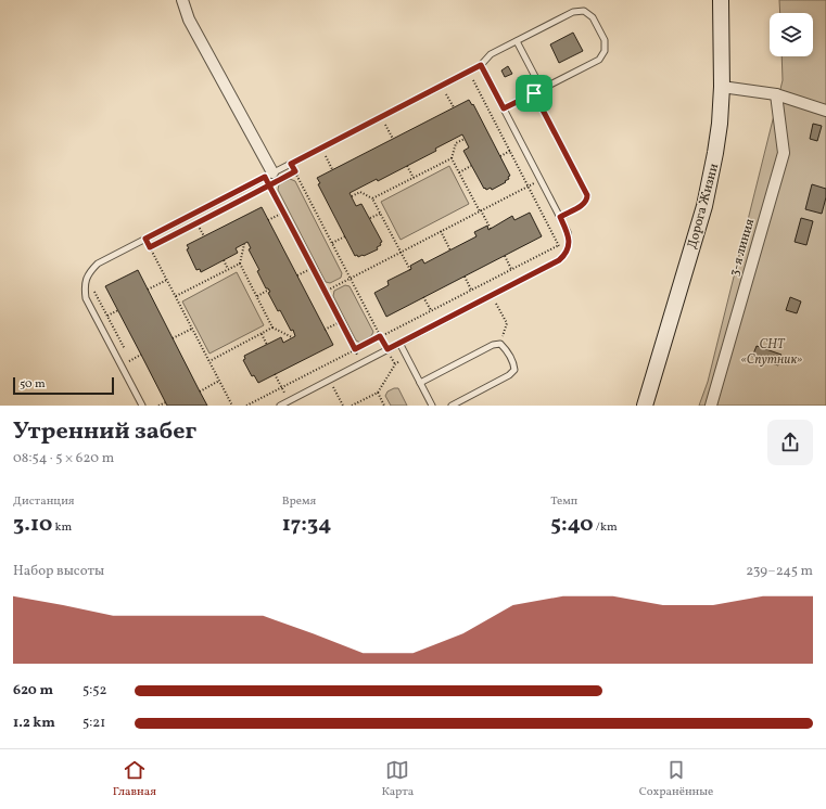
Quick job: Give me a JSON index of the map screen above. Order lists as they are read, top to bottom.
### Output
{
  "streets": {
    "main road": ["Дорога Жизни"],
    "street": ["3-я линия"]
  },
  "parks": ["СНТ «Спутник»"],
  "scale_bar": "50 m",
  "page": {
    "scale": "50 m",
    "heading": ["Утренний забег", "08:54 · 5 × 620 m"],
    "stats": [
      ["Дистанция", "3.10 km"],
      ["Время", "17:34"],
      ["Темп", "5:40 /km"]
    ],
    "chart": ["Набор высоты", "239–245 m"],
    "list": [
      {
        "name": "620 m",
        "note": "5:52"
      },
      {
        "name": "1.2 km",
        "note": "5:21"
      }
    ],
    "tabs": ["Главная", "Карта", "Сохранённые"]
  }
}
